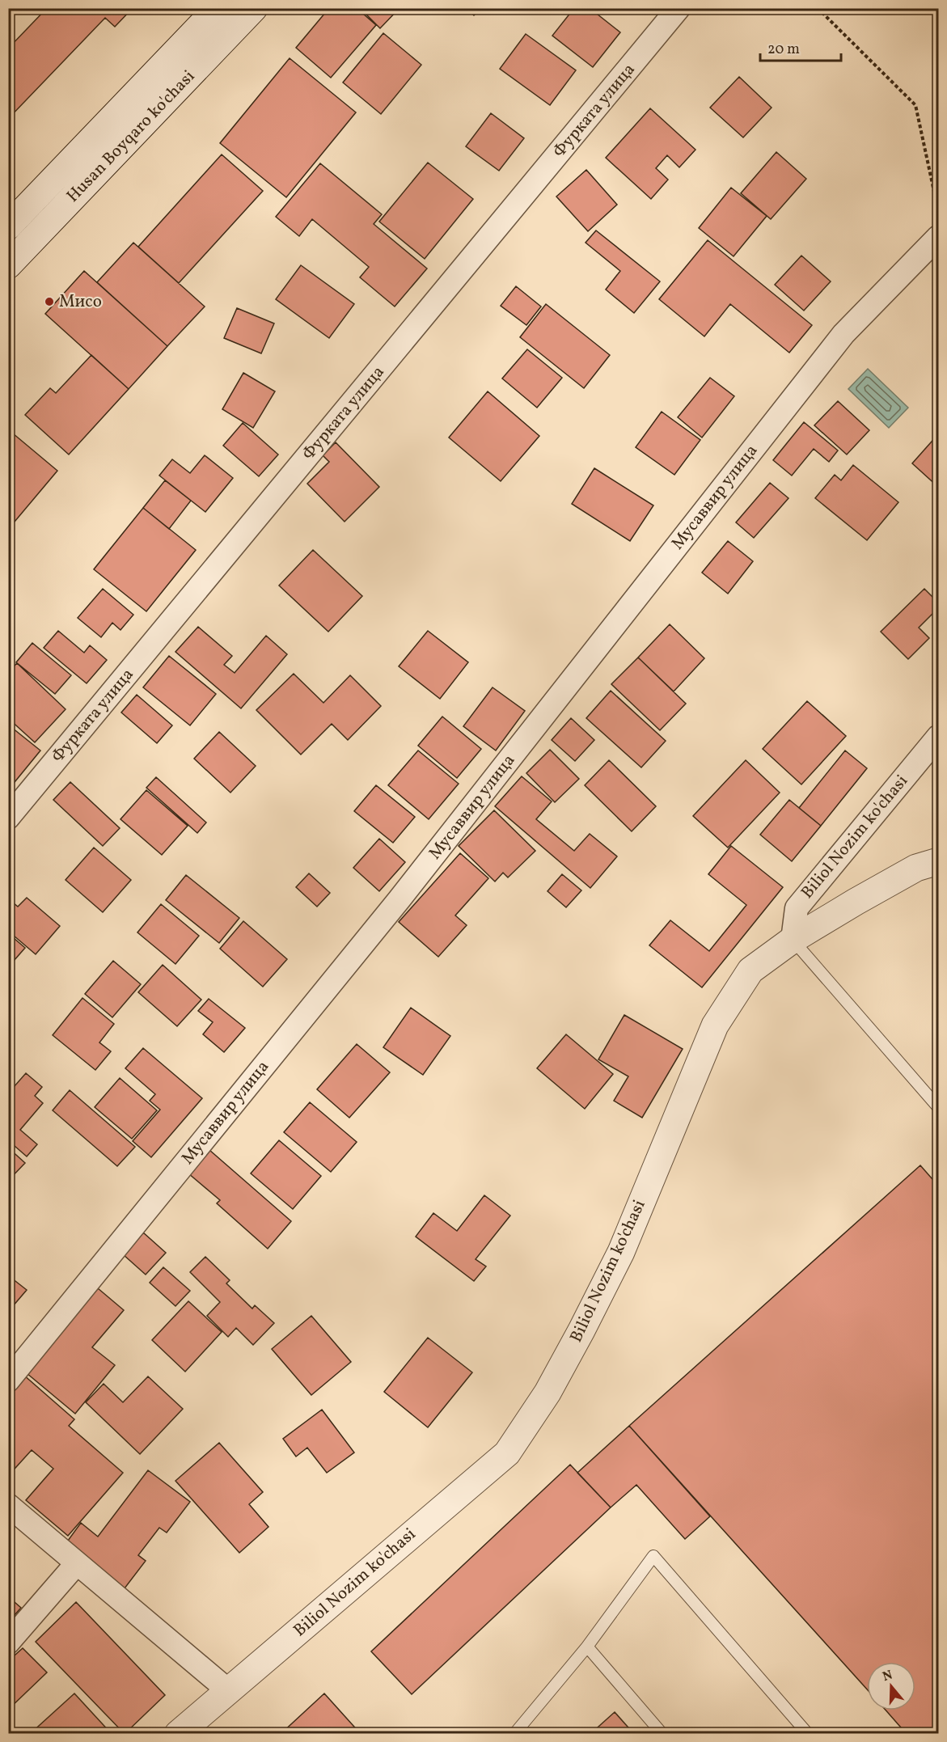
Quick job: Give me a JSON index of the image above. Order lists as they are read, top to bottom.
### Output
{
  "streets": {
    "street": [
      "Фурката улица",
      "Husan Boyqaro ko'chasi",
      "Мусаввир улица",
      "Biliol Nozim ko'chasi"
    ]
  },
  "places": ["Мисо"],
  "scale_bar": "20 m",
  "north": "top"
}
